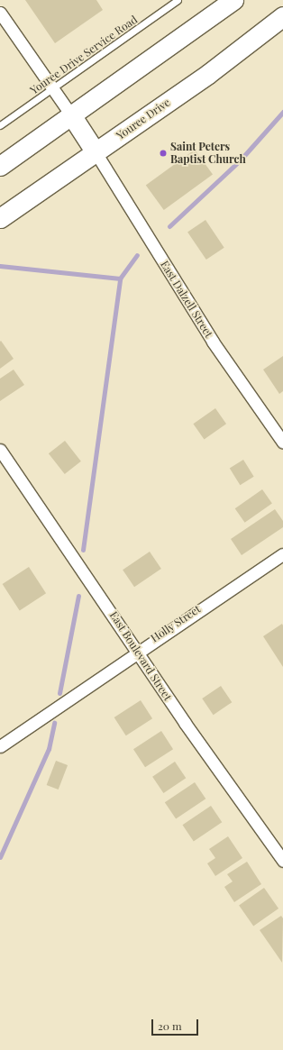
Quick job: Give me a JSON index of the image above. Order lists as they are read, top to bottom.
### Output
{
  "streets": {
    "main road": ["Youree Drive"],
    "street": ["East Dalzell Street", "Holly Street", "East Boulevard Street"],
    "lane": ["Youree Drive Service Road"]
  },
  "crossings": [
    ["Youree Drive", "East Dalzell Street"],
    ["Holly Street", "East Boulevard Street"]
  ],
  "places": ["Saint Peters Baptist Church"],
  "scale_bar": "20 m"
}
